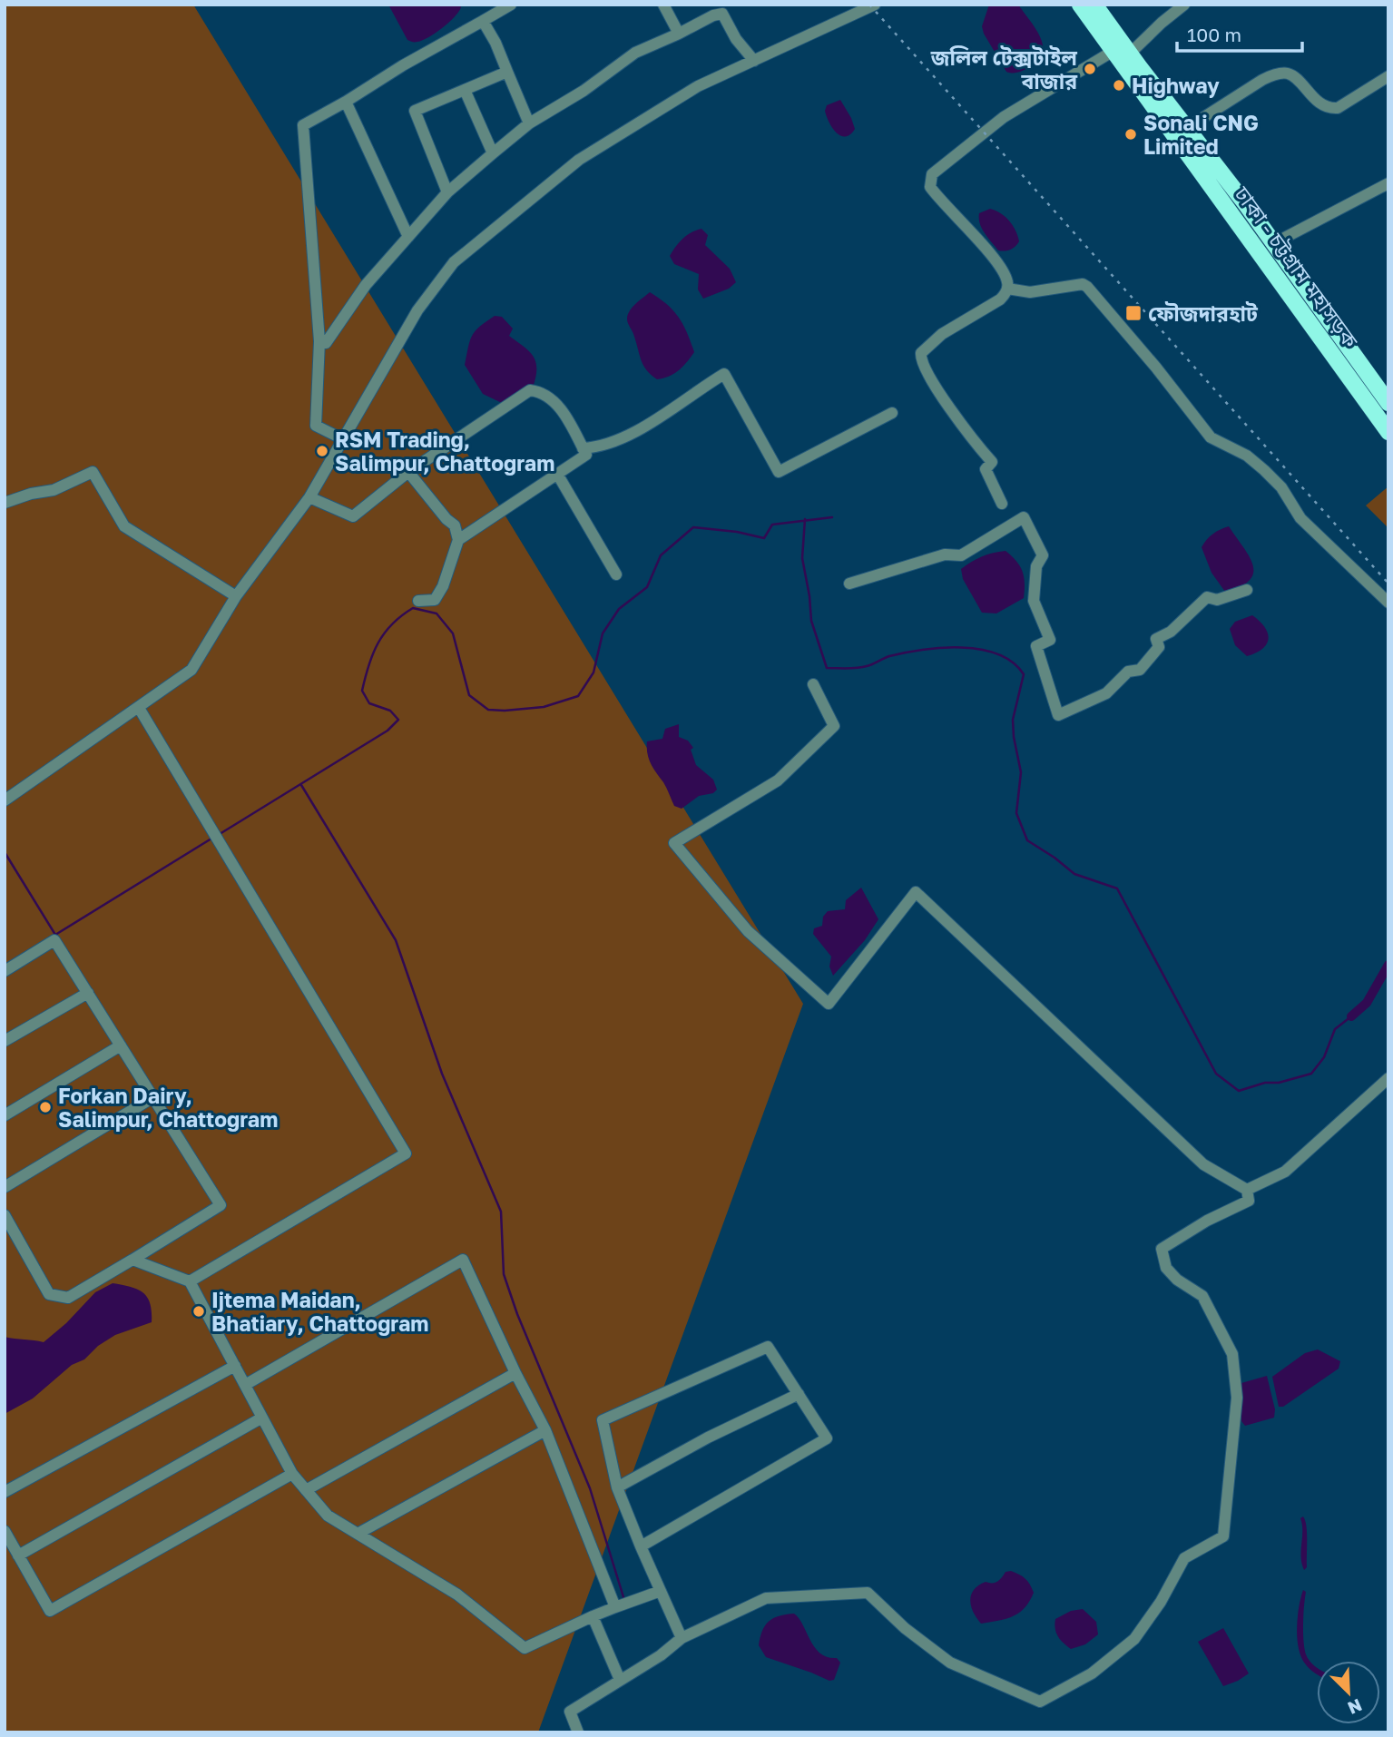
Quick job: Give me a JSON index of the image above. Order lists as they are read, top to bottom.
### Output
{
  "streets": {
    "highway": ["ঢাকা - চট্টগ্রাম মহাসড়ক"]
  },
  "places": {
    "other": [
      "জলিল টেক্সটাইল বাজার",
      "Highway",
      "Sonali CNG Limited",
      "RSM Trading, Salimpur, Chattogram",
      "Forkan Dairy, Salimpur, Chattogram",
      "Ijtema Maidan, Bhatiary, Chattogram"
    ],
    "transit": ["ফৌজদারহাট"]
  },
  "scale_bar": "100 m",
  "north": "bottom right"
}
